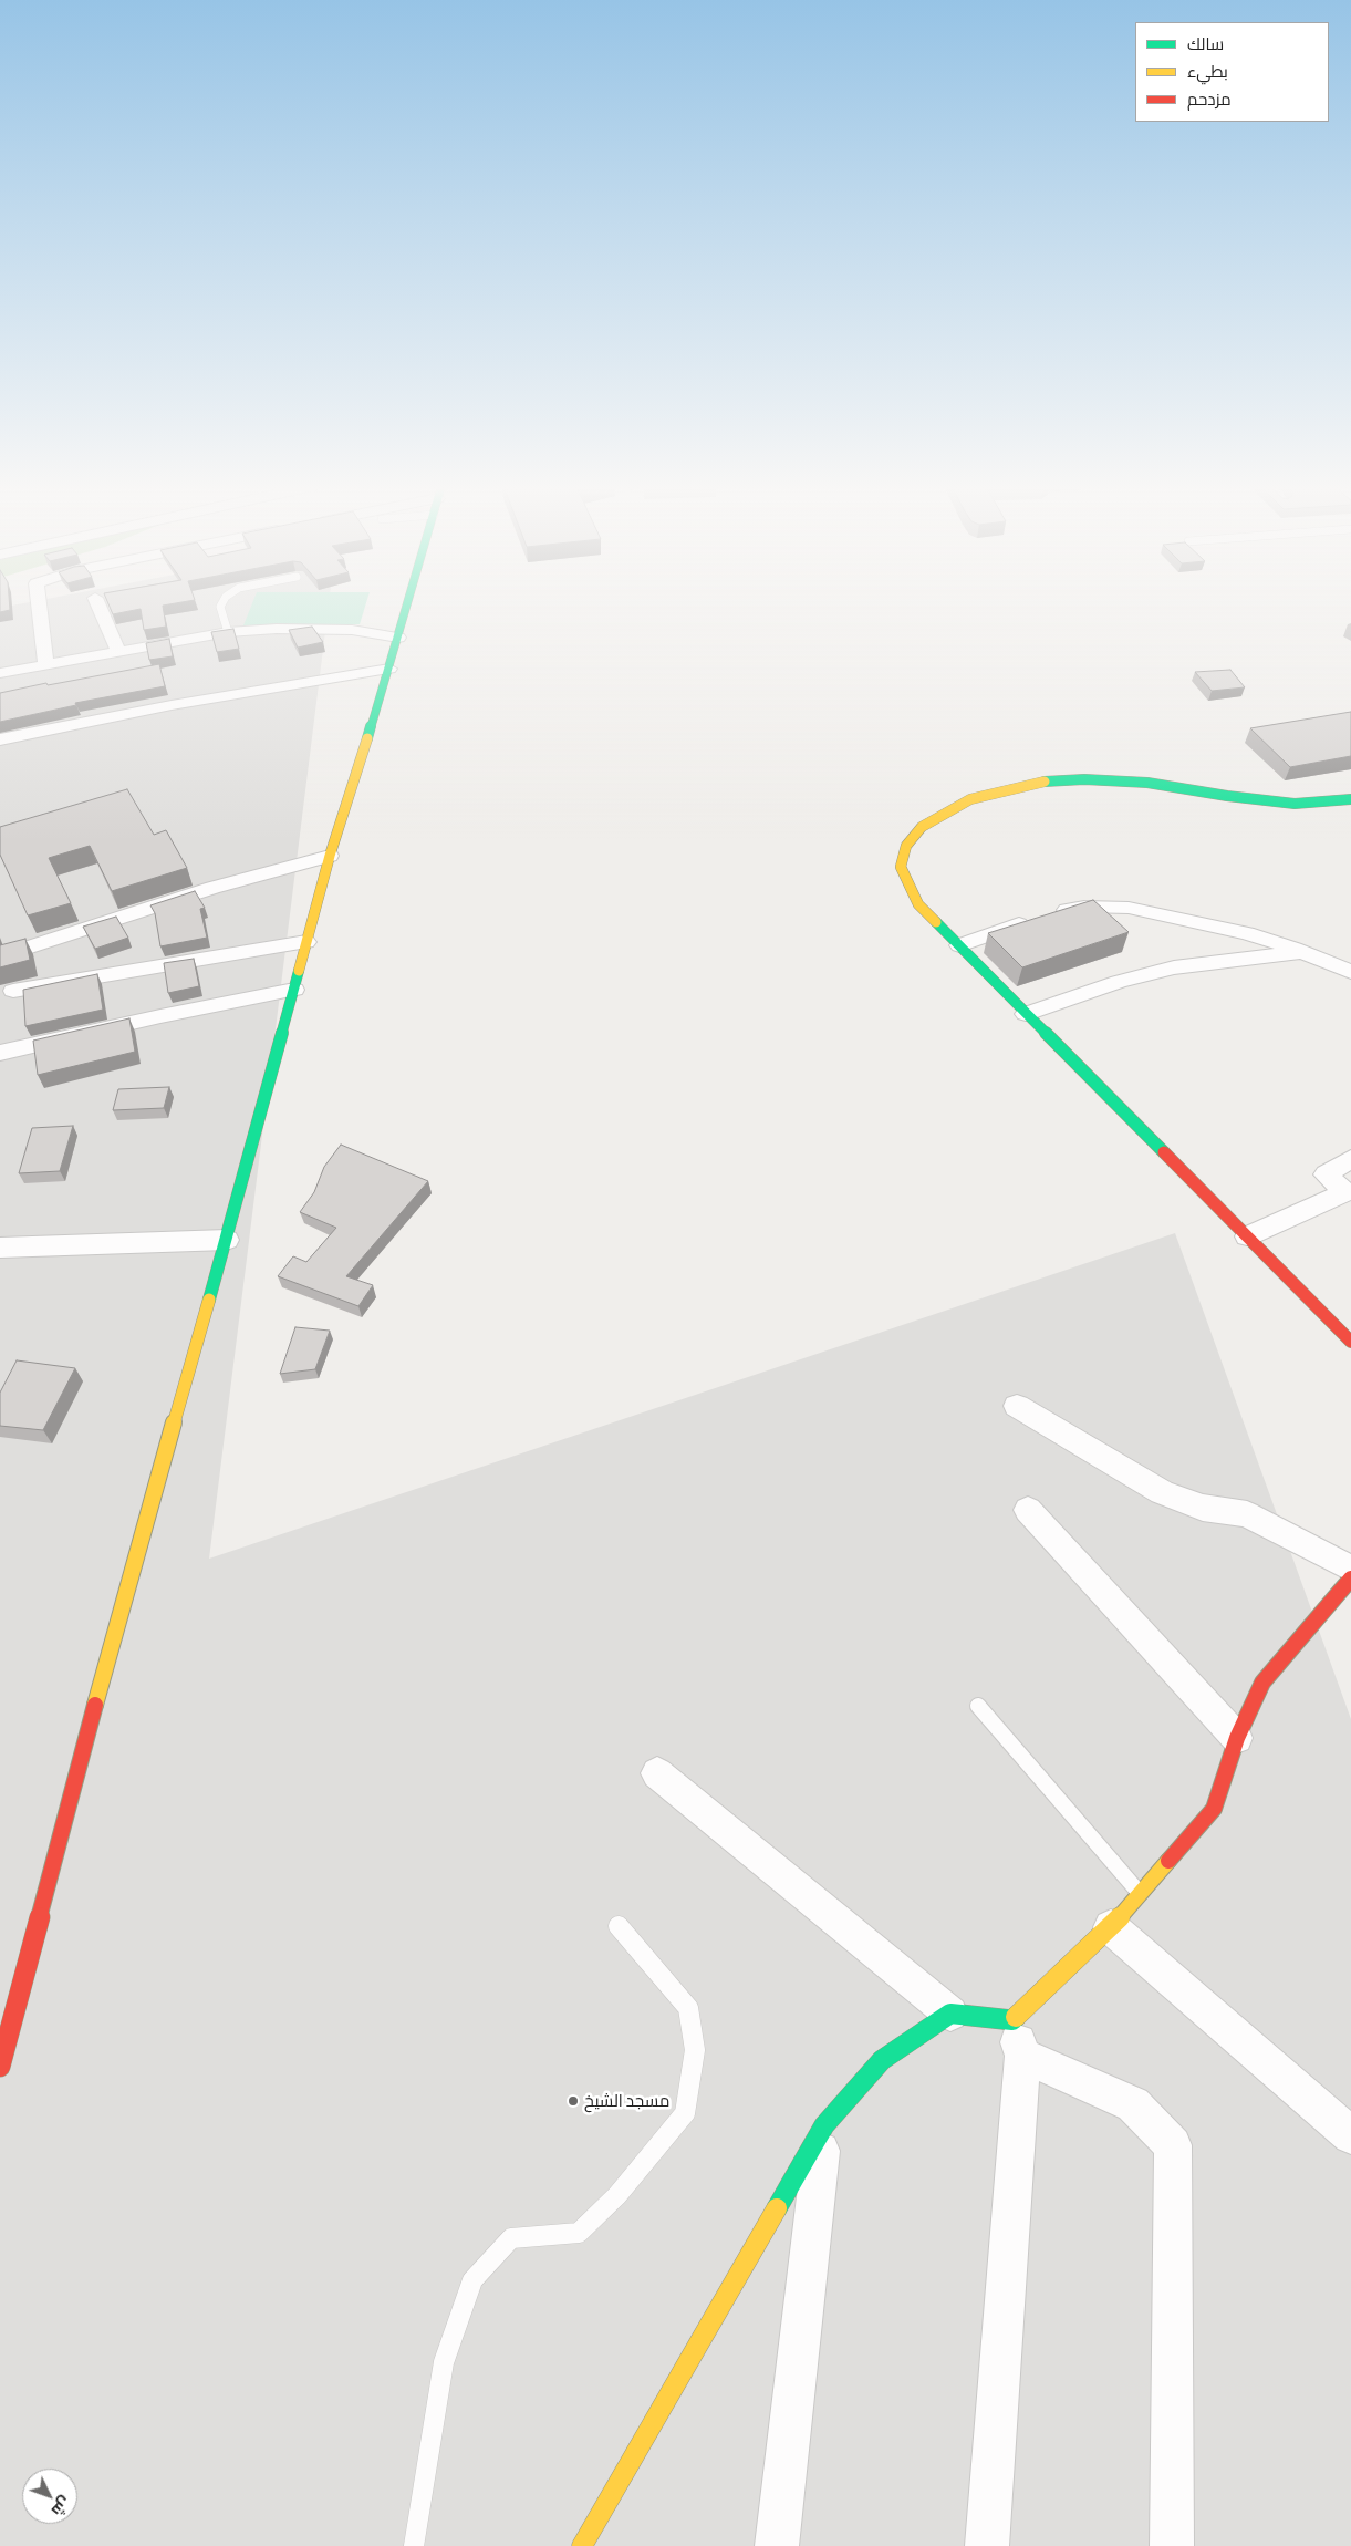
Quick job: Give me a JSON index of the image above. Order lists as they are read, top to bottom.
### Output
{
  "places": ["مسجد الشيخ"],
  "legend": ["سالك", "بطيء", "مزدحم"],
  "north": "bottom right"
}
